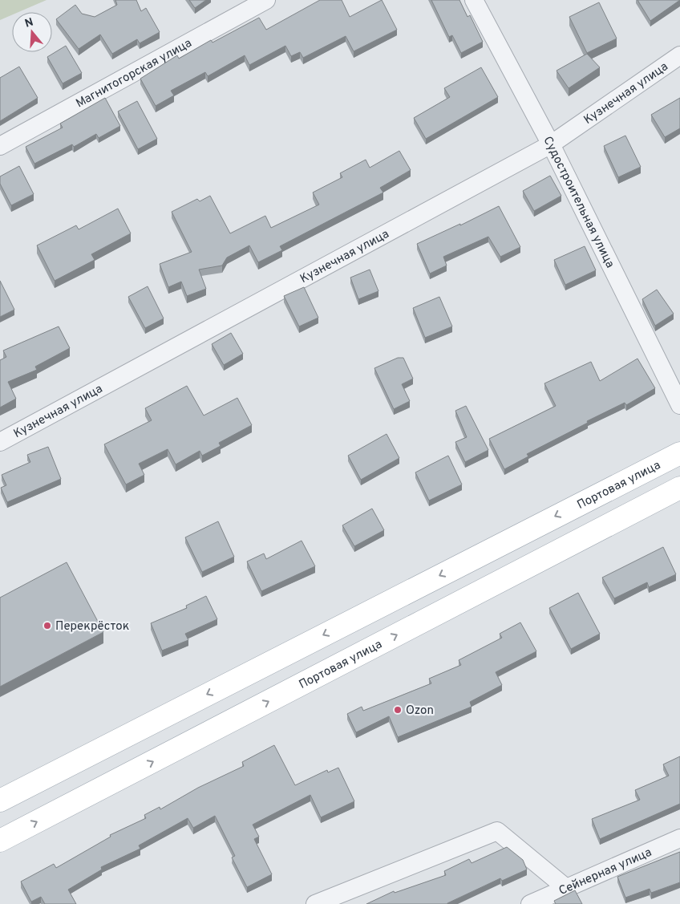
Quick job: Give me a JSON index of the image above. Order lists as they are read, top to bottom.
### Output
{
  "streets": {
    "main road": ["Портовая улица"],
    "street": [
      "Магнитогорская улица",
      "Кузнечная улица",
      "Судостроительная улица",
      "Сейнерная улица"
    ]
  },
  "crossings": [
    ["Кузнечная улица", "Судостроительная улица"]
  ],
  "places": ["Перекрёсток", "Ozon"],
  "north": "top"
}
